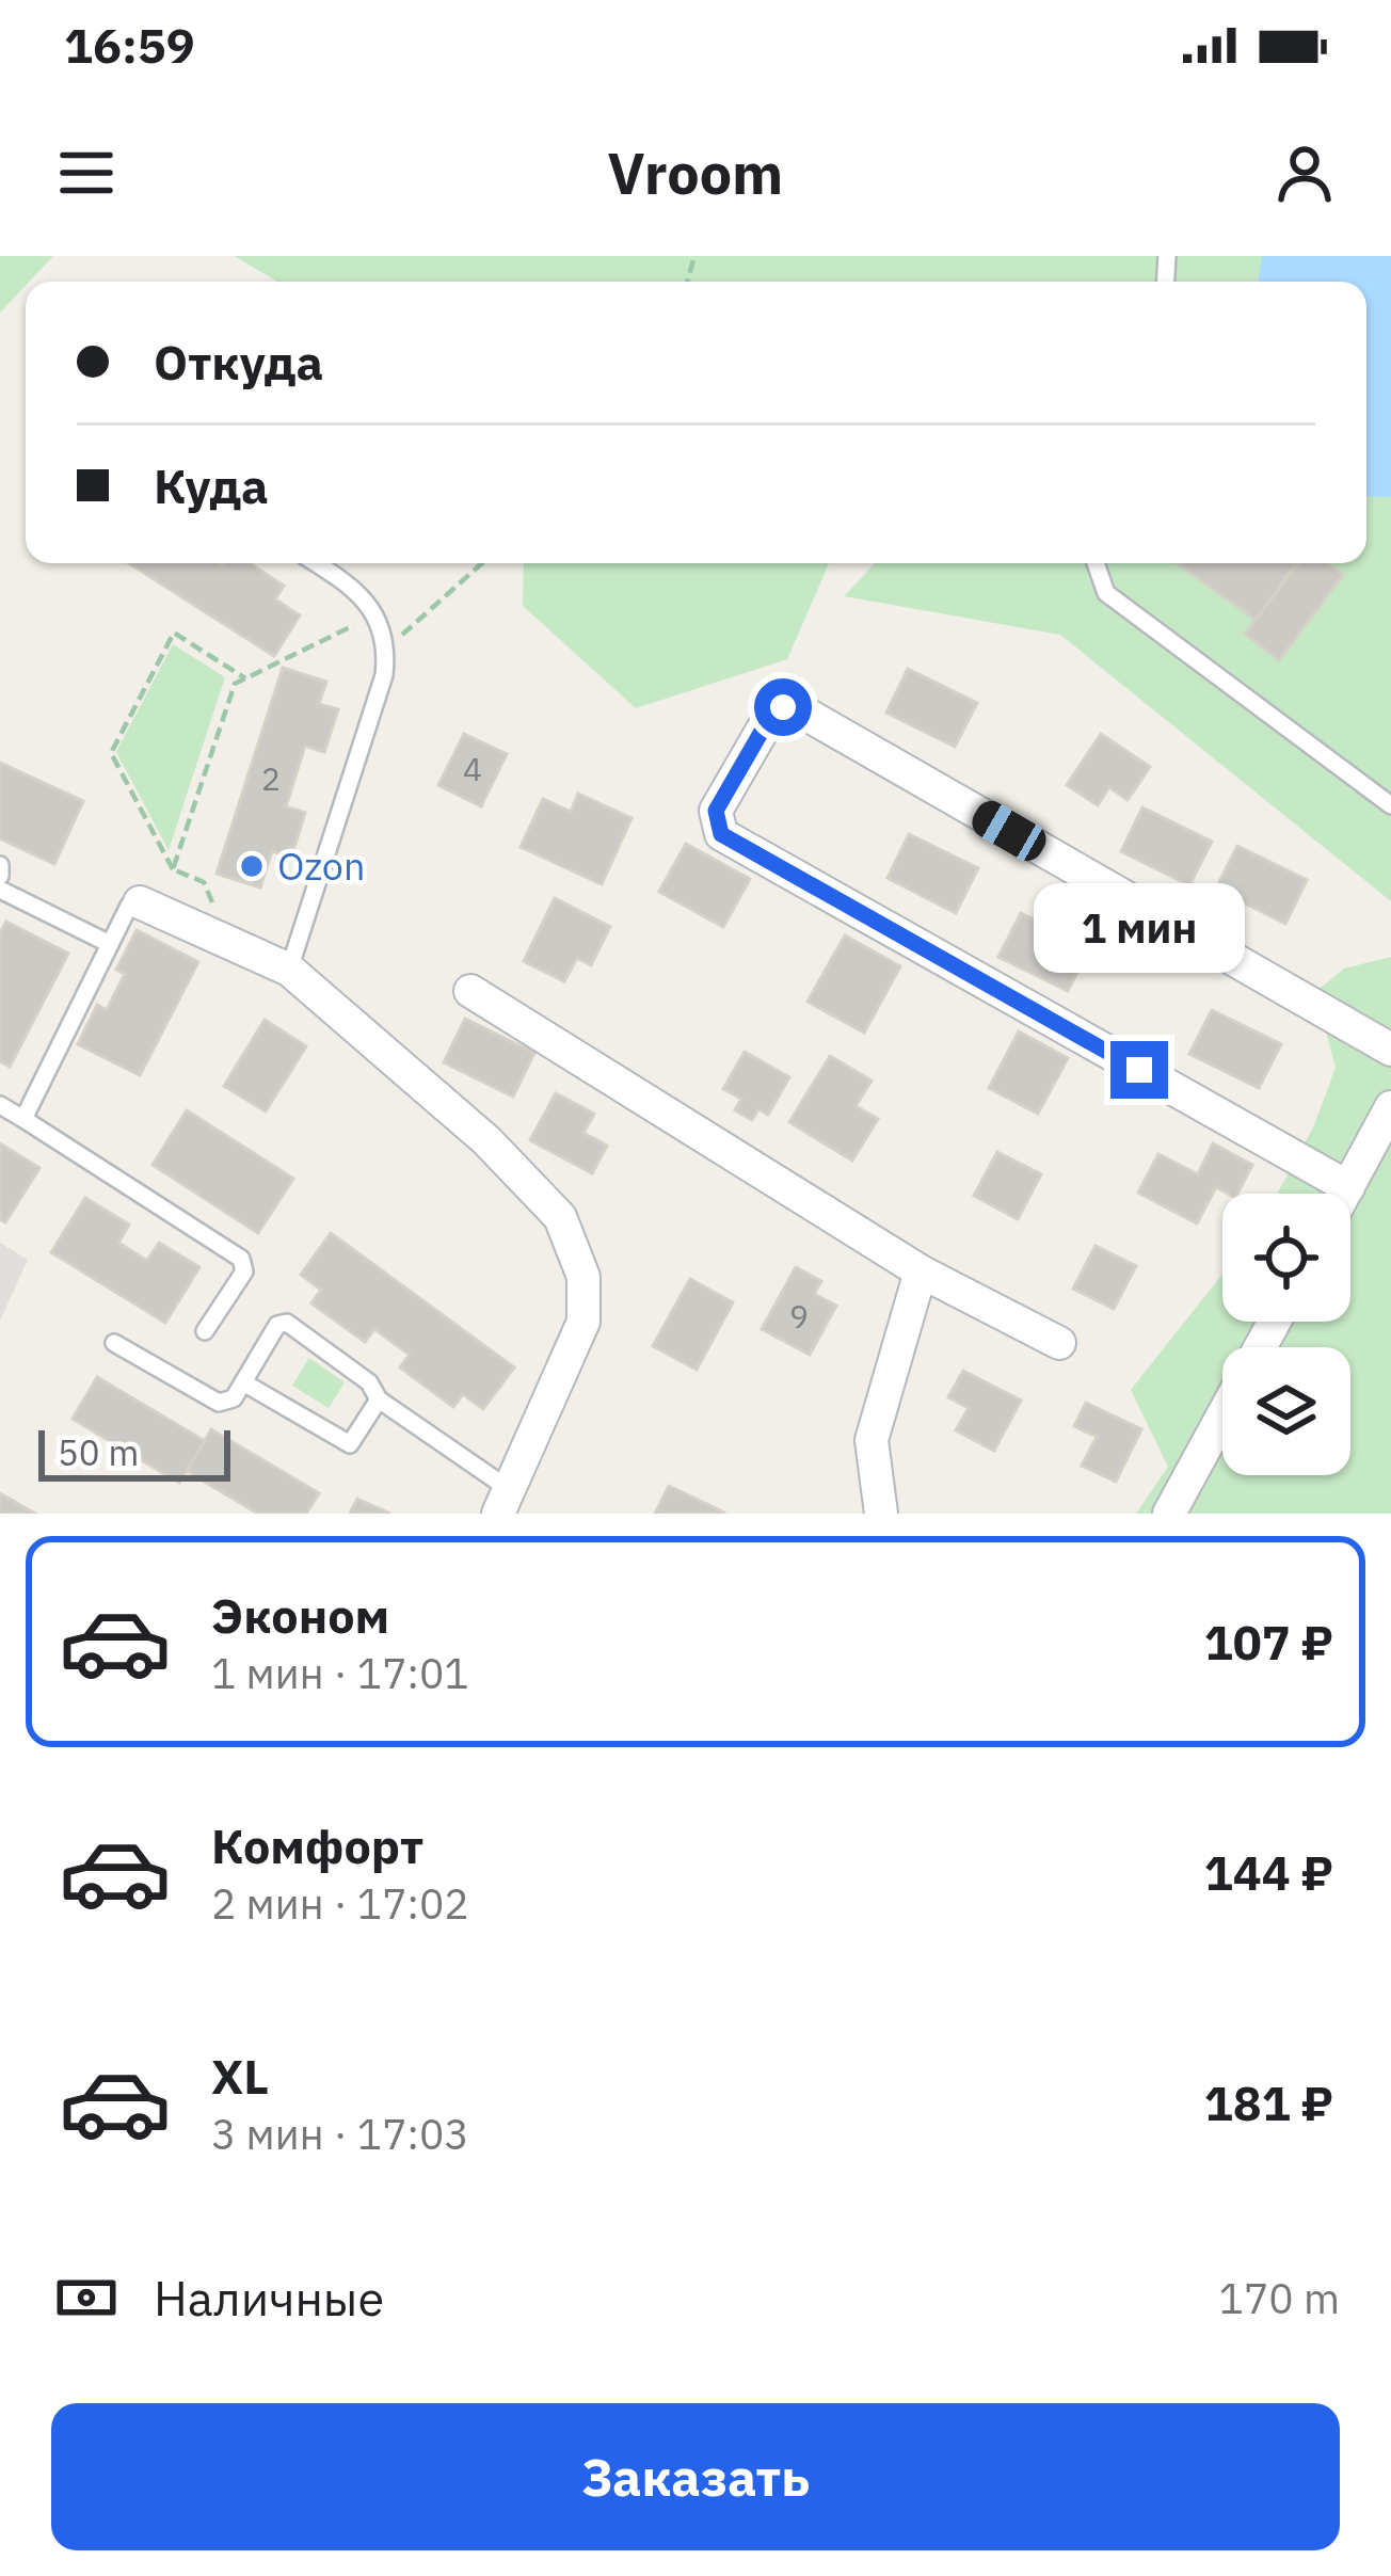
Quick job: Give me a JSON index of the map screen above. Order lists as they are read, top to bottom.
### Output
{
  "places": ["Ozon"],
  "house_numbers": ["4", "2", "9"],
  "scale_bar": "50 m",
  "page": {
    "status": "16:59",
    "header": "Vroom",
    "banner": ["Откуда", "Куда"],
    "bubble": "1 мин",
    "scale": "50 m",
    "list": [
      {
        "name": "Эконом",
        "note": "1 мин · 17:01",
        "value": "107 ₽"
      },
      {
        "name": "Комфорт",
        "note": "2 мин · 17:02",
        "value": "144 ₽"
      },
      {
        "name": "XL",
        "note": "3 мин · 17:03",
        "value": "181 ₽"
      }
    ],
    "pay": ["Наличные", "170 m"],
    "buttons": "Заказать"
  }
}
